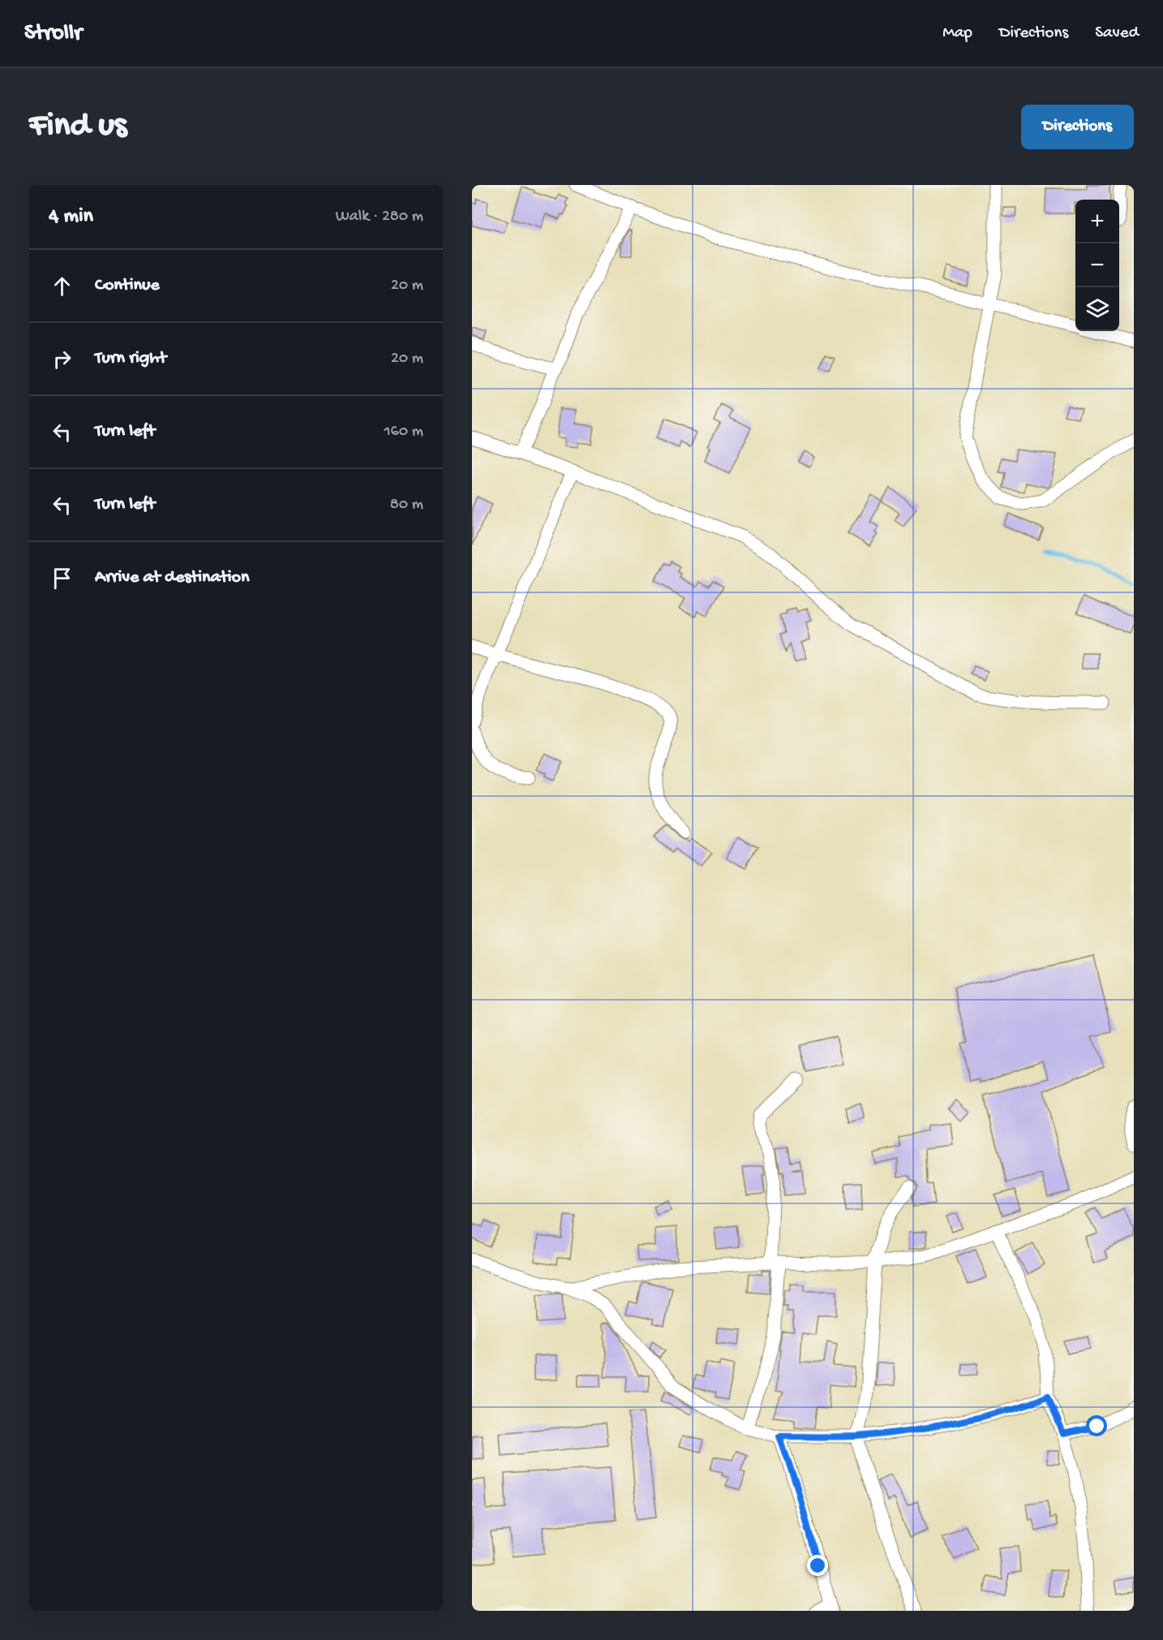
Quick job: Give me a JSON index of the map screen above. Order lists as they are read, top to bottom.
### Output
{
  "page": {
    "header": "Strollr",
    "nav": ["Map", "Directions", "Saved"],
    "buttons": "Directions",
    "title": "Find us",
    "heading": ["4 min", "Walk · 280 m"],
    "map_buttons": ["+", "−"],
    "list": [
      ["Continue", "20 m"],
      ["Turn right", "20 m"],
      ["Turn left", "160 m"],
      ["Turn left", "80 m"],
      "Arrive at destination"
    ]
  }
}
